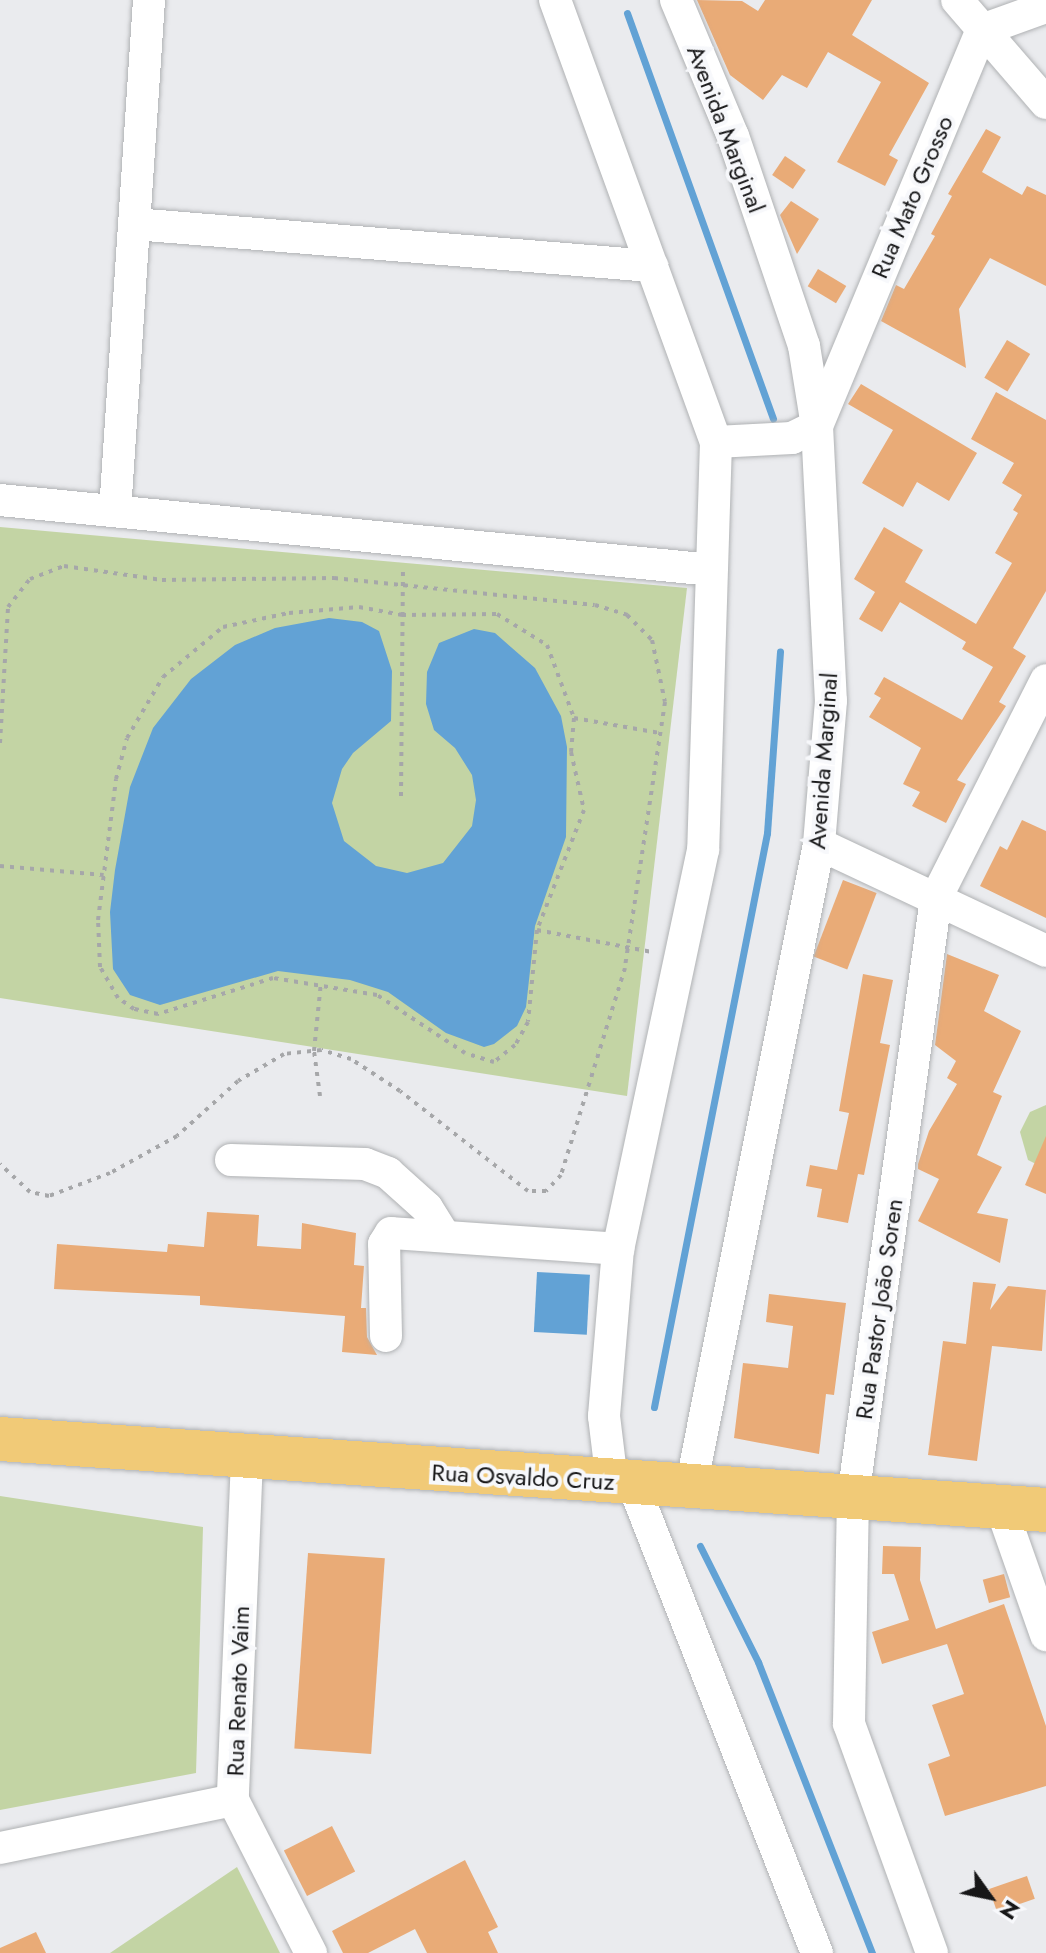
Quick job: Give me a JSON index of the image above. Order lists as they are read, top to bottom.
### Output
{
  "streets": {
    "highway": ["Rua Osvaldo Cruz"],
    "street": [
      "Avenida Marginal",
      "Rua Mato Grosso",
      "Rua Pastor João Soren",
      "Rua Renato Vaim"
    ]
  },
  "crossings": [
    ["Avenida Marginal", "Rua Mato Grosso"],
    ["Avenida Marginal", "Rua Osvaldo Cruz"],
    ["Rua Pastor João Soren", "Rua Osvaldo Cruz"],
    ["Rua Osvaldo Cruz", "Rua Renato Vaim"]
  ],
  "north": "bottom right"
}
